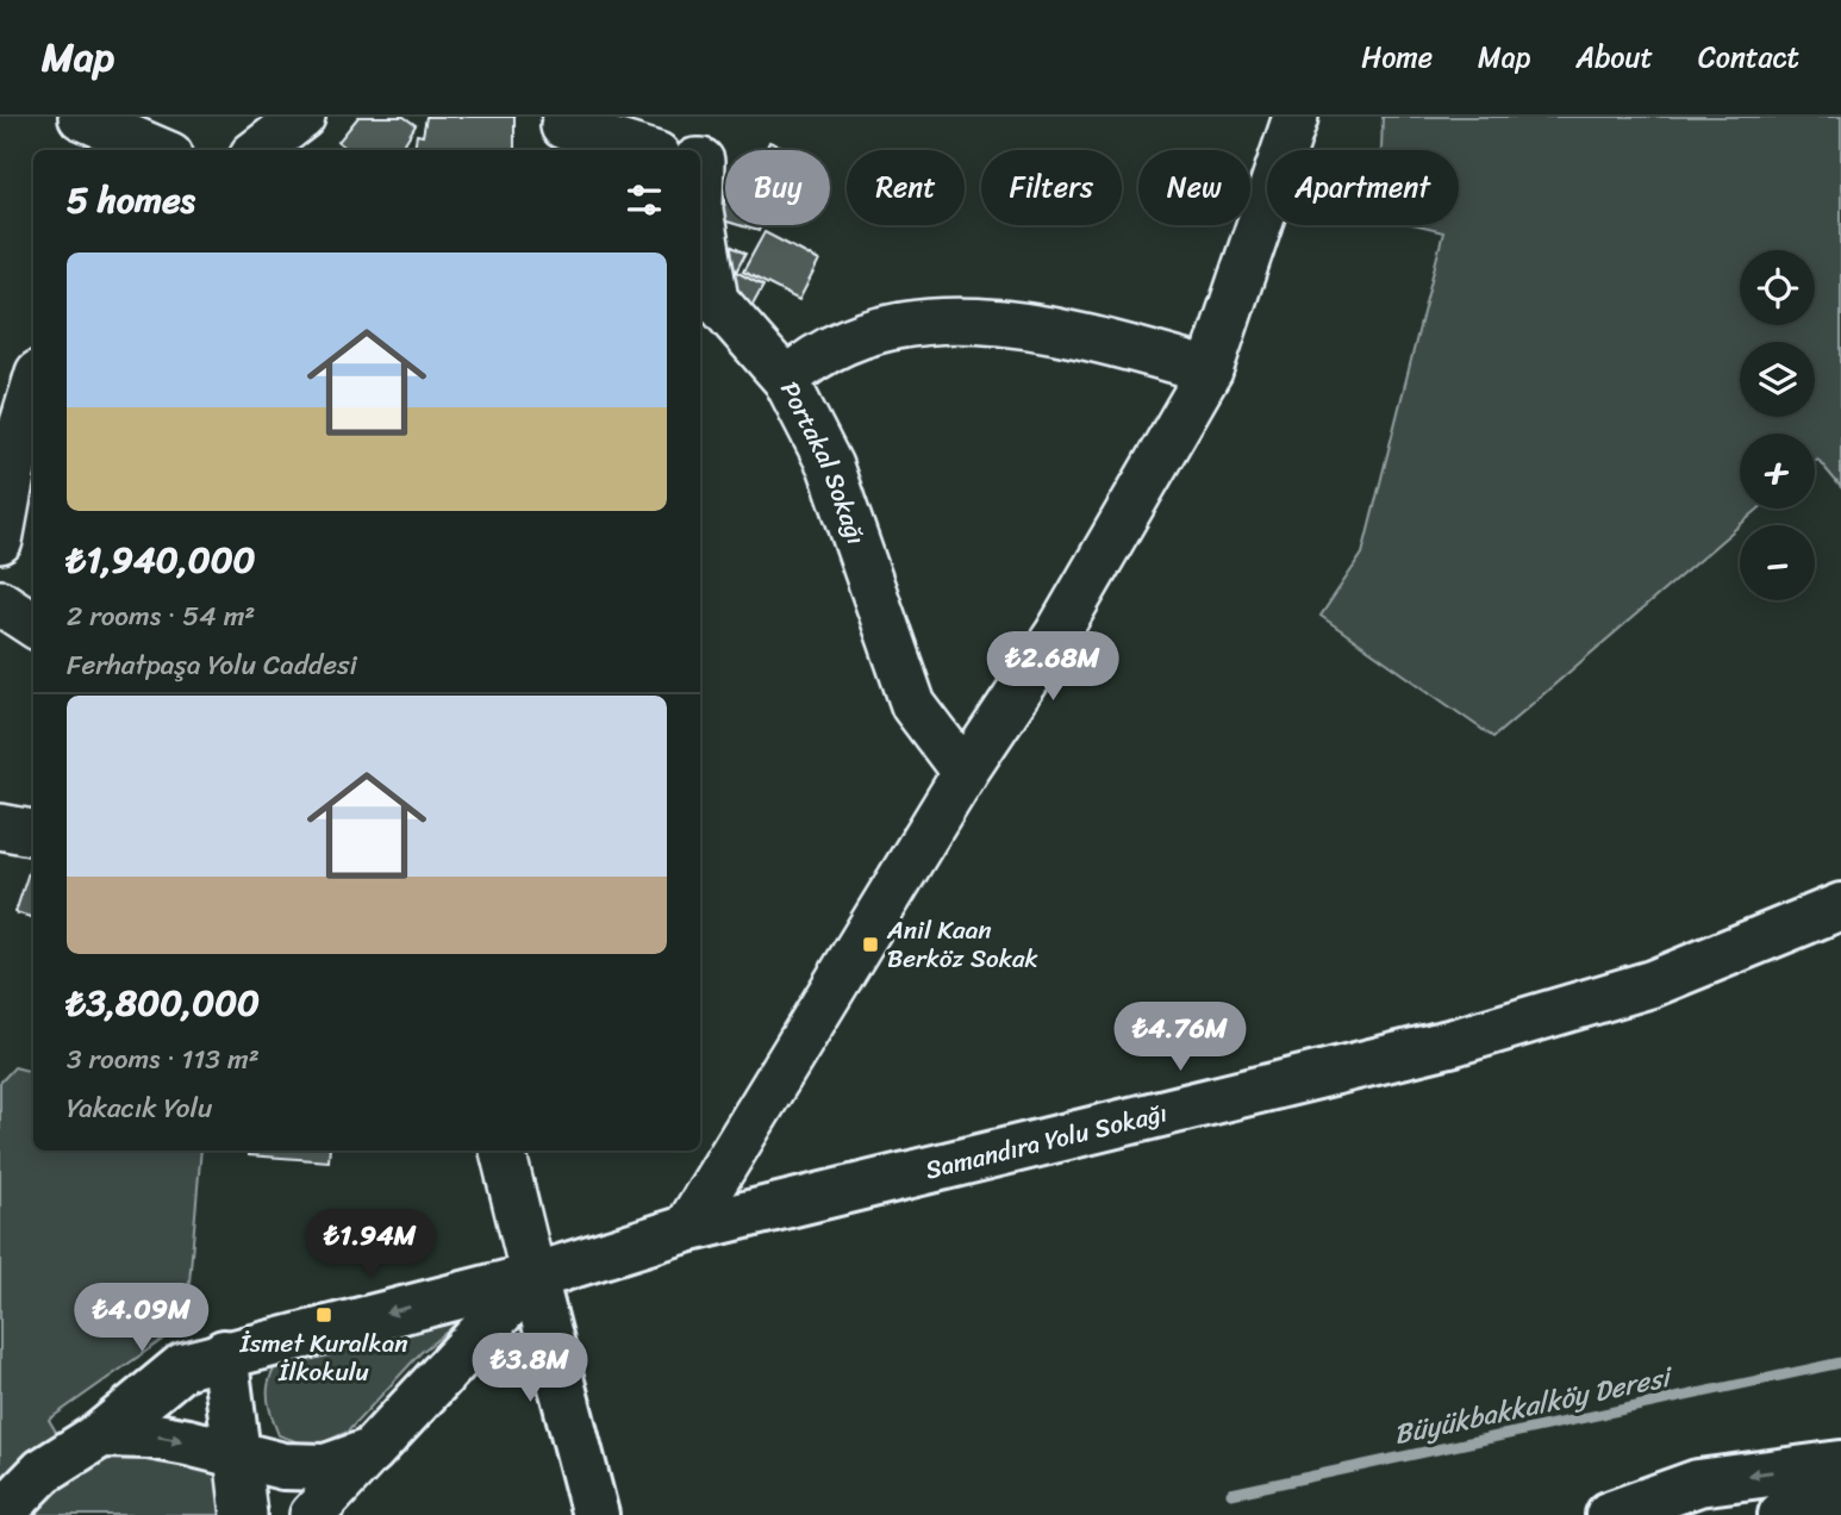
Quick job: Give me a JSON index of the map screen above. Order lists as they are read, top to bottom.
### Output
{
  "streets": {
    "main road": ["Samandıra Yolu Sokağı"],
    "street": ["Portakal Sokağı"]
  },
  "water": ["Büyükbakkalköy Deresi"],
  "places": {
    "transit": ["Anil Kaan Berköz Sokak", "İsmet Kuralkan İlkokulu"]
  },
  "page": {
    "header": "Map",
    "nav": [
      "Home",
      "Map",
      "About",
      "Contact"
    ],
    "chip": [
      "Buy",
      "Rent",
      "Filters",
      "New",
      "Apartment"
    ],
    "heading": "5 homes",
    "map_buttons": ["+", "−"],
    "list": [
      {
        "name": "₺1,940,000",
        "note": "2 rooms · 54 m² · Ferhatpaşa Yolu Caddesi"
      },
      {
        "name": "₺3,800,000",
        "note": "3 rooms · 113 m² · Yakacık Yolu"
      }
    ],
    "price": [
      "₺2.68M",
      "₺4.76M",
      "₺1.94M",
      "₺4.09M",
      "₺3.8M"
    ]
  }
}
